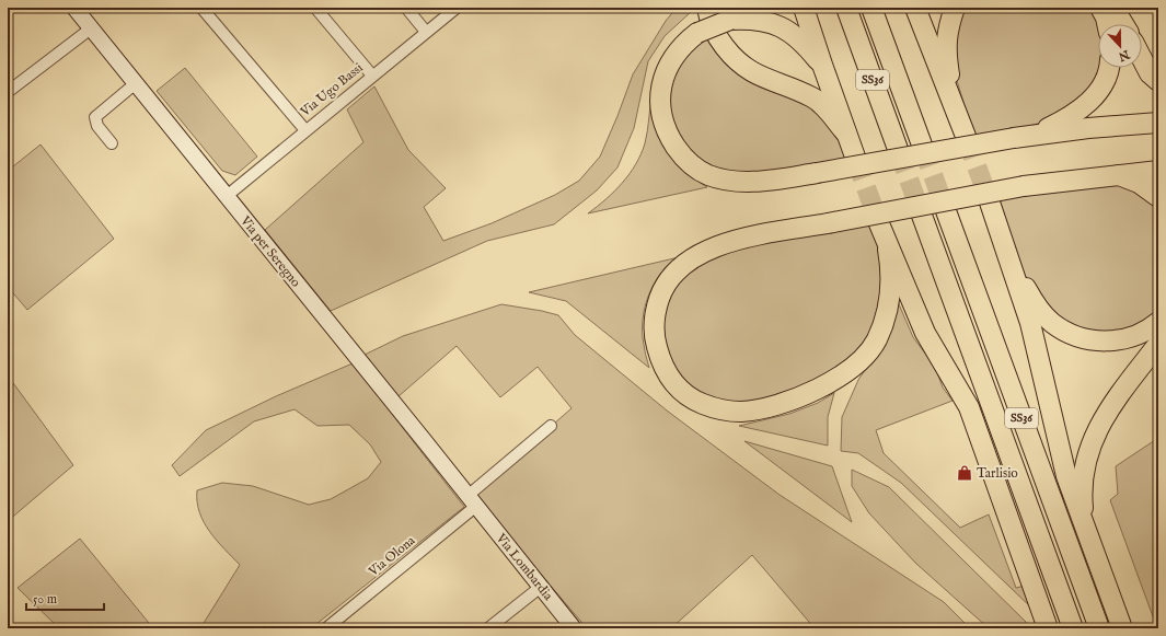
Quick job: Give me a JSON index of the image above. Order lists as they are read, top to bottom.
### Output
{
  "streets": {
    "highway": ["SS36"],
    "street": [
      "Via Ugo Bassi",
      "Via per Seregno",
      "Via Olona",
      "Via Lombardia"
    ]
  },
  "crossings": [
    ["Via Ugo Bassi", "Via per Seregno"],
    ["Via per Seregno", "Via Olona"],
    ["Via per Seregno", "Via Lombardia"],
    ["Via Olona", "Via Lombardia"]
  ],
  "places": {
    "shop": ["Tarlisio"]
  },
  "scale_bar": "50 m",
  "north": "bottom"
}
